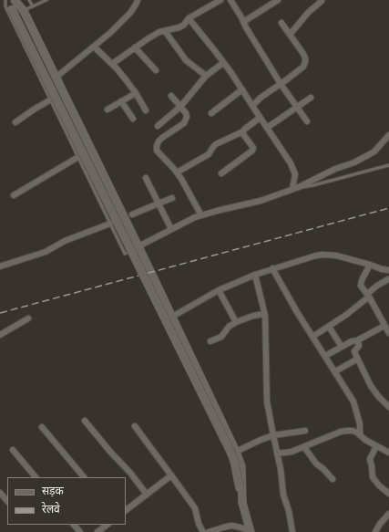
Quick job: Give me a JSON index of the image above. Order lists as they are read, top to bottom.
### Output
{
  "legend": ["सड़क", "रेलवे"]
}
